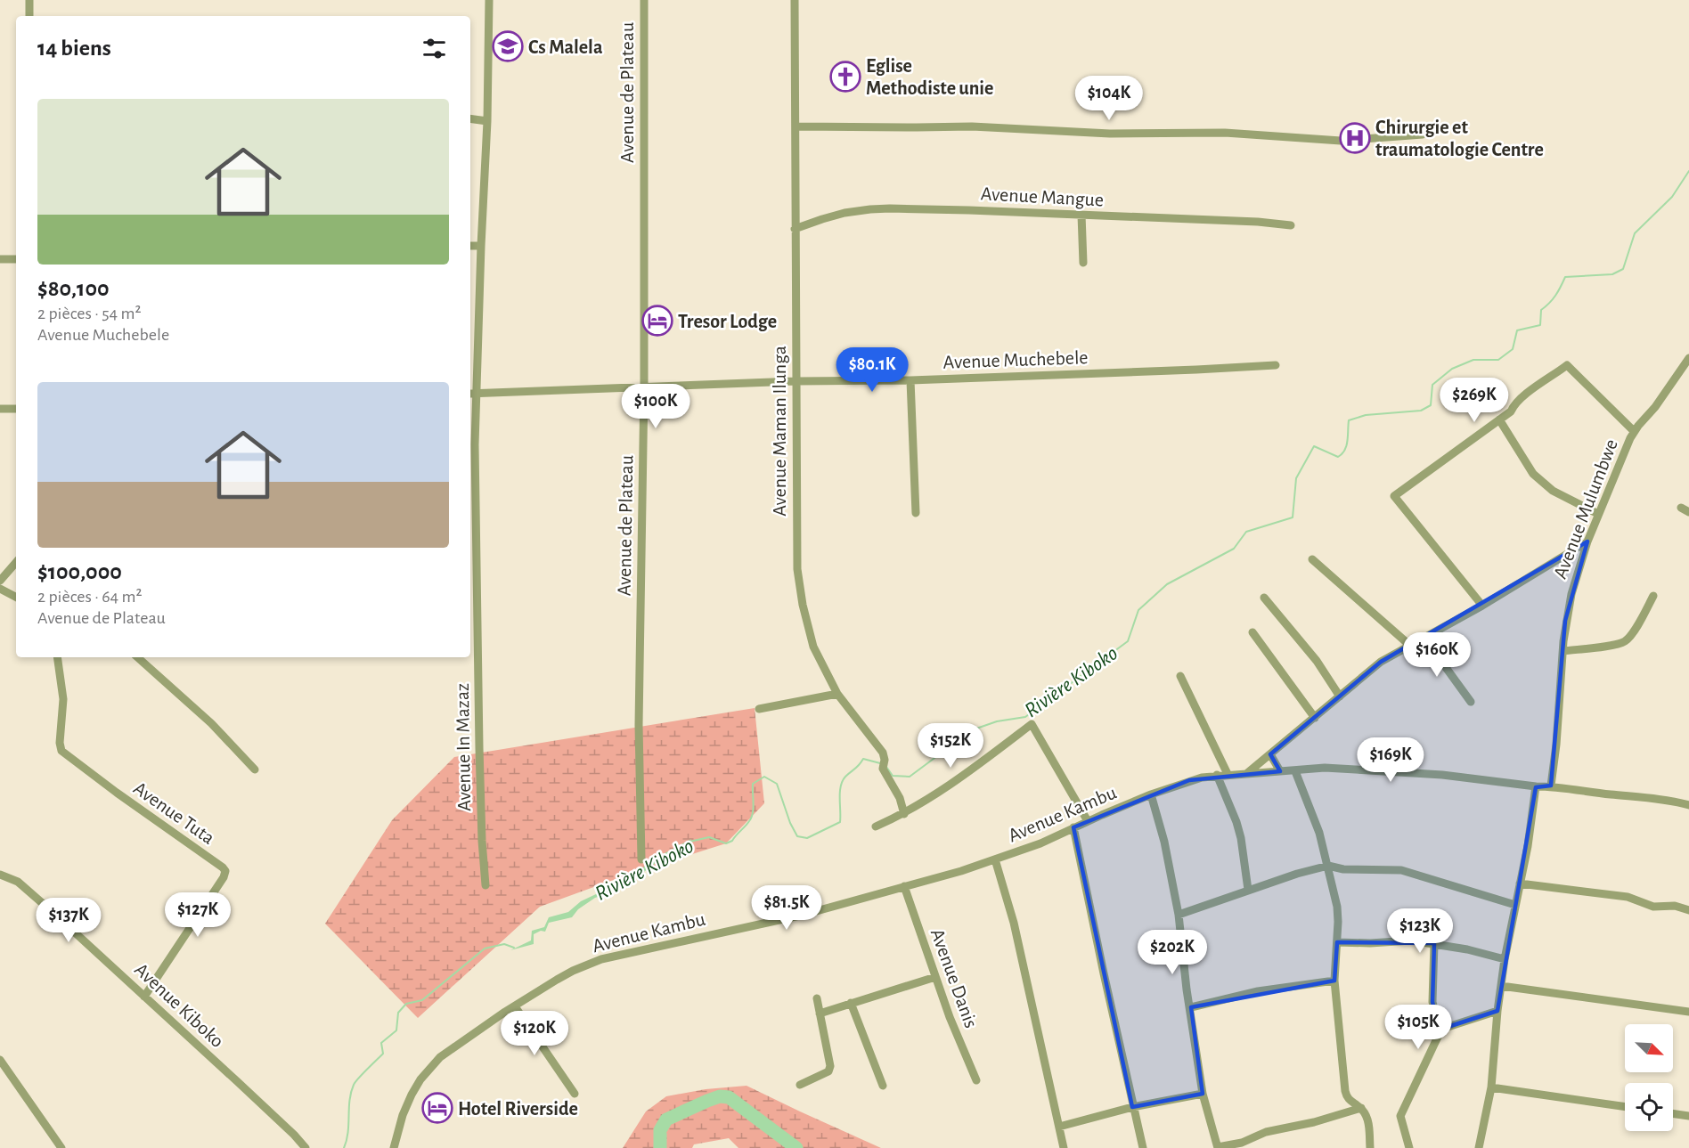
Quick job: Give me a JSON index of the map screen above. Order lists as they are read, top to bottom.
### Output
{
  "streets": {
    "street": [
      "Avenue de Plateau",
      "Avenue Mangue",
      "Avenue Muchebele",
      "Avenue Maman Ilunga",
      "Avenue Mulumbwe",
      "Avenue In Mazaz",
      "Avenue Tuta",
      "Avenue Kambu",
      "Avenue Danis",
      "Avenue Kiboko"
    ]
  },
  "crossings": [
    ["Avenue de Plateau", "Avenue Muchebele"],
    ["Avenue Mangue", "Avenue Maman Ilunga"],
    ["Avenue Muchebele", "Avenue Maman Ilunga"],
    ["Avenue Muchebele", "Avenue In Mazaz"],
    ["Avenue Mulumbwe", "Avenue Kambu"],
    ["Avenue Tuta", "Avenue Kiboko"],
    ["Avenue Kambu", "Avenue Danis"]
  ],
  "water": ["Rivière Kiboko"],
  "places": {
    "school or university": ["Cs Malela"],
    "church": ["Eglise Methodiste unie"],
    "hospital": ["Chirurgie et traumatologie Centre"],
    "hotel": ["Tresor Lodge", "Hotel Riverside"]
  },
  "north": "bottom right",
  "page": {
    "heading": "14 biens",
    "price": [
      "$104K",
      "$80.1K",
      "$269K",
      "$100K",
      "$160K",
      "$152K",
      "$169K",
      "$81.5K",
      "$127K",
      "$137K",
      "$123K",
      "$202K",
      "$105K",
      "$120K"
    ],
    "list": [
      {
        "name": "$80,100",
        "note": "2 pièces · 54 m² · Avenue Muchebele"
      },
      {
        "name": "$100,000",
        "note": "2 pièces · 64 m² · Avenue de Plateau"
      }
    ]
  }
}
